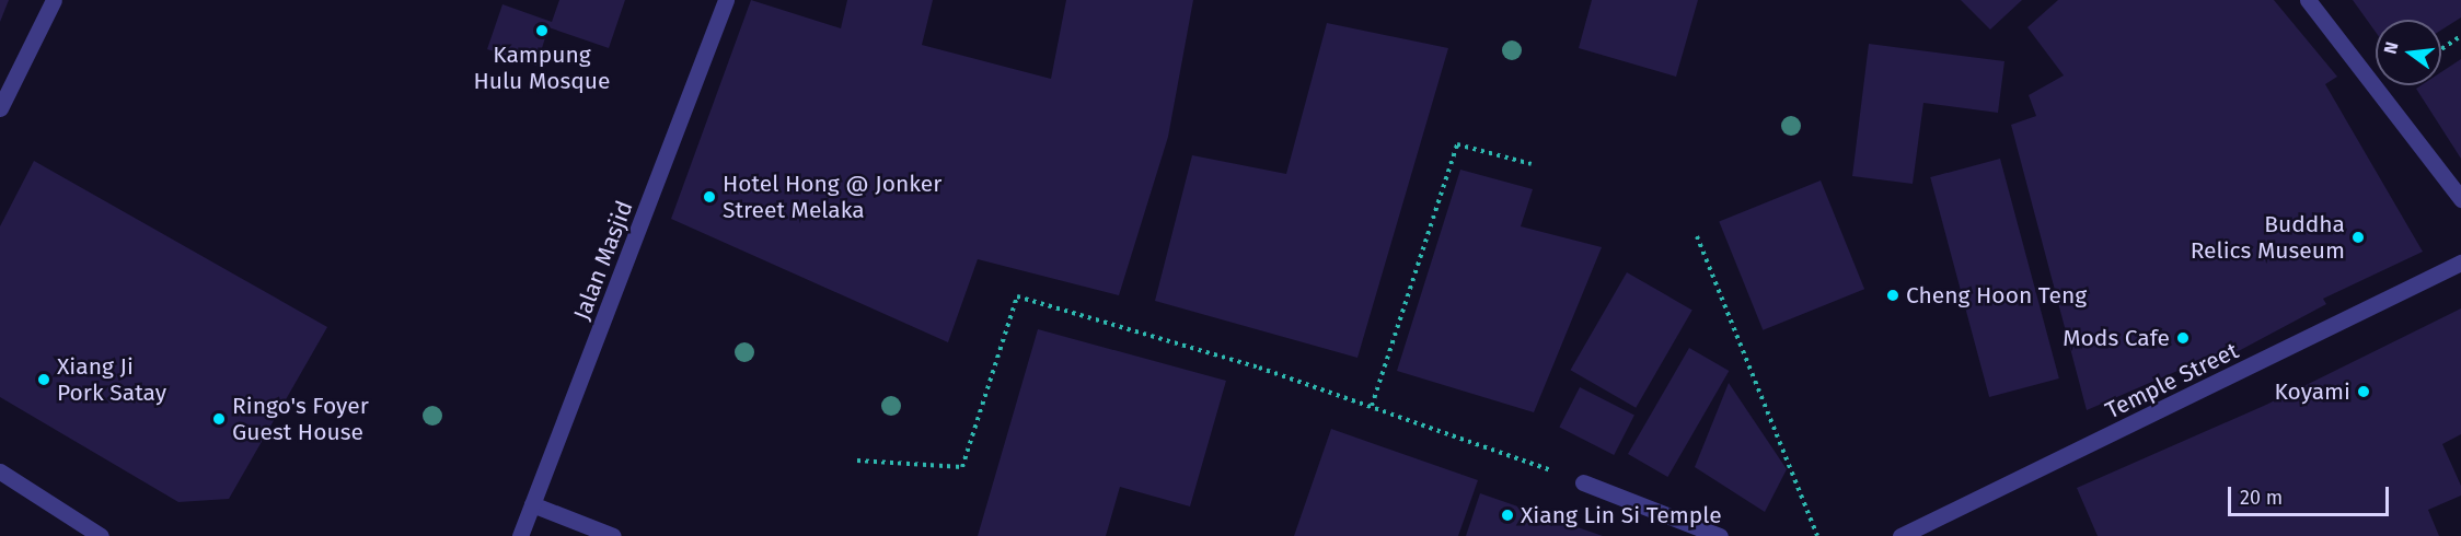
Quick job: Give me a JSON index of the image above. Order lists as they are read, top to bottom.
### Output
{
  "streets": {
    "street": ["Jalan Masjid", "Temple Street"]
  },
  "places": [
    "Kampung Hulu Mosque",
    "Hotel Hong @ Jonker Street Melaka",
    "Buddha Relics Museum",
    "Cheng Hoon Teng",
    "Mods Cafe",
    "Xiang Ji Pork Satay",
    "Koyami",
    "Ringo's Foyer Guest House",
    "Xiang Lin Si Temple"
  ],
  "scale_bar": "20 m",
  "north": "left"
}
